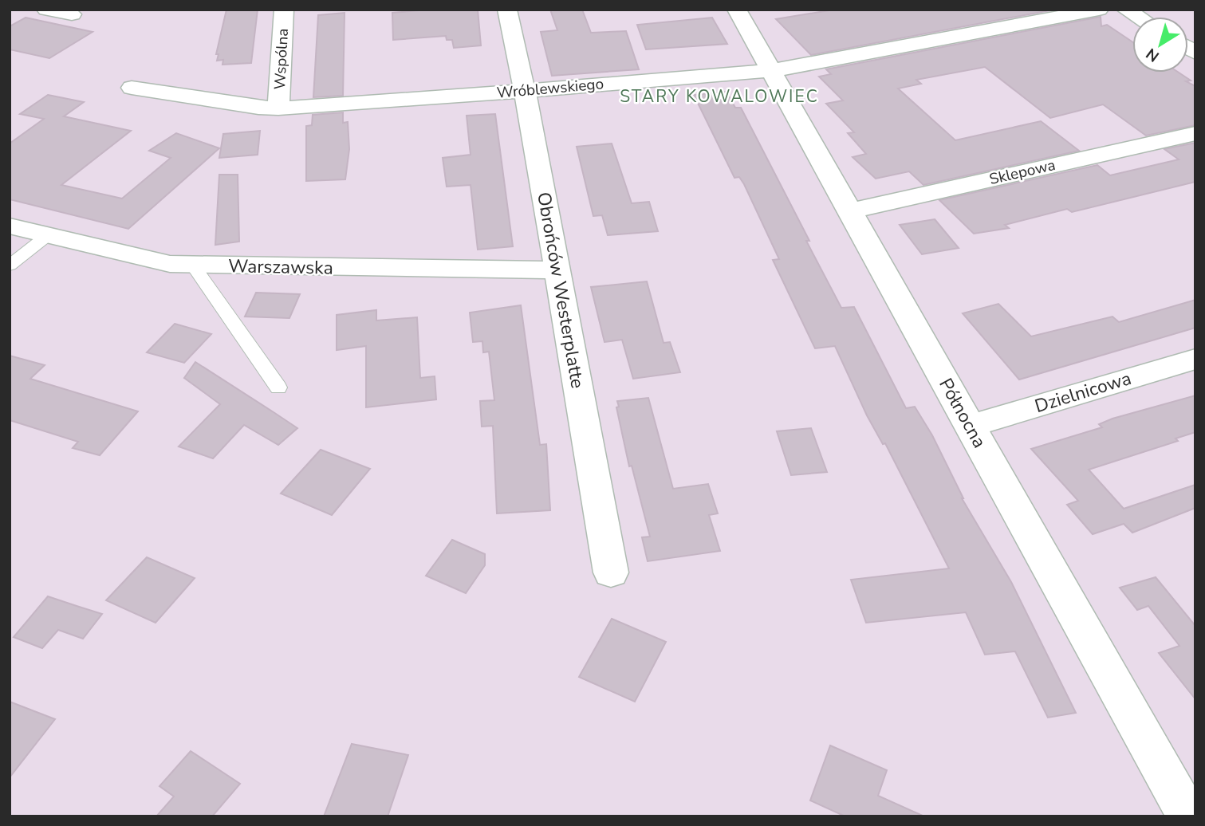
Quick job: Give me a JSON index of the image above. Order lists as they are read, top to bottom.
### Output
{
  "streets": {
    "street": [
      "Wspólna",
      "Wróblewskiego",
      "Sklepowa",
      "Warszawska",
      "Obrońców Westerplatte",
      "Dzielnicowa",
      "Północna"
    ]
  },
  "crossings": [
    ["Wspólna", "Wróblewskiego"],
    ["Wróblewskiego", "Obrońców Westerplatte"],
    ["Wróblewskiego", "Północna"],
    ["Sklepowa", "Północna"],
    ["Warszawska", "Obrońców Westerplatte"],
    ["Dzielnicowa", "Północna"]
  ],
  "districts": ["STARY KOWALOWIEC"],
  "north": "bottom left"
}
